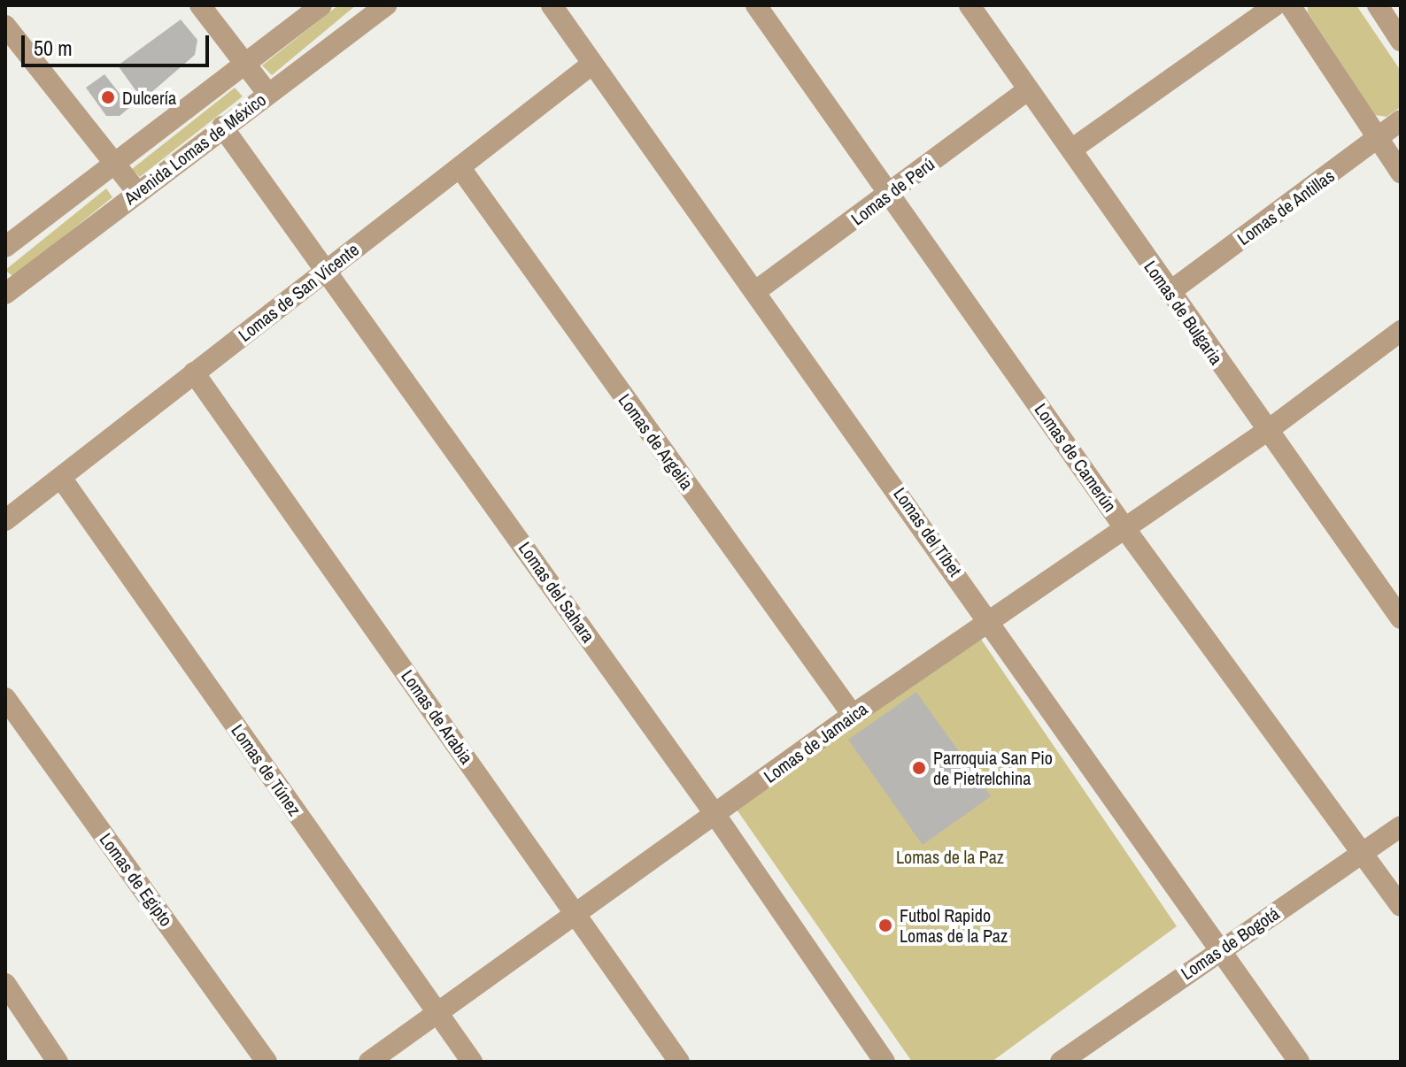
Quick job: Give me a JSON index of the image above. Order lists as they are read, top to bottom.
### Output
{
  "streets": {
    "street": [
      "Avenida Lomas de México",
      "Lomas de Perú",
      "Lomas de Antillas",
      "Lomas de San Vicente",
      "Lomas de Bulgaria",
      "Lomas de Argelia",
      "Lomas de Camerún",
      "Lomas del Tíbet",
      "Lomas del Sahara",
      "Lomas de Arabia",
      "Lomas de Jamaica",
      "Lomas de Túnez",
      "Lomas de Egipto",
      "Lomas de Bogotá"
    ]
  },
  "crossings": [
    ["Avenida Lomas de México", "Lomas del Sahara"],
    ["Lomas de Perú", "Lomas de Bulgaria"],
    ["Lomas de Perú", "Lomas de Camerún"],
    ["Lomas de Perú", "Lomas del Tíbet"],
    ["Lomas de Antillas", "Lomas de Bulgaria"],
    ["Lomas de San Vicente", "Lomas de Argelia"],
    ["Lomas de San Vicente", "Lomas del Tíbet"],
    ["Lomas de San Vicente", "Lomas del Sahara"],
    ["Lomas de San Vicente", "Lomas de Arabia"],
    ["Lomas de San Vicente", "Lomas de Túnez"],
    ["Lomas de Bulgaria", "Lomas de Jamaica"],
    ["Lomas de Argelia", "Lomas de Jamaica"],
    ["Lomas de Camerún", "Lomas de Jamaica"],
    ["Lomas de Camerún", "Lomas de Bogotá"],
    ["Lomas del Tíbet", "Lomas de Jamaica"],
    ["Lomas del Tíbet", "Lomas de Bogotá"],
    ["Lomas del Sahara", "Lomas de Jamaica"],
    ["Lomas de Arabia", "Lomas de Jamaica"],
    ["Lomas de Jamaica", "Lomas de Túnez"]
  ],
  "parks": ["Lomas de la Paz"],
  "places": ["Dulcería", "Parroquia San Pio de Pietrelchina", "Futbol Rapido Lomas de la Paz"],
  "scale_bar": "50 m"
}
